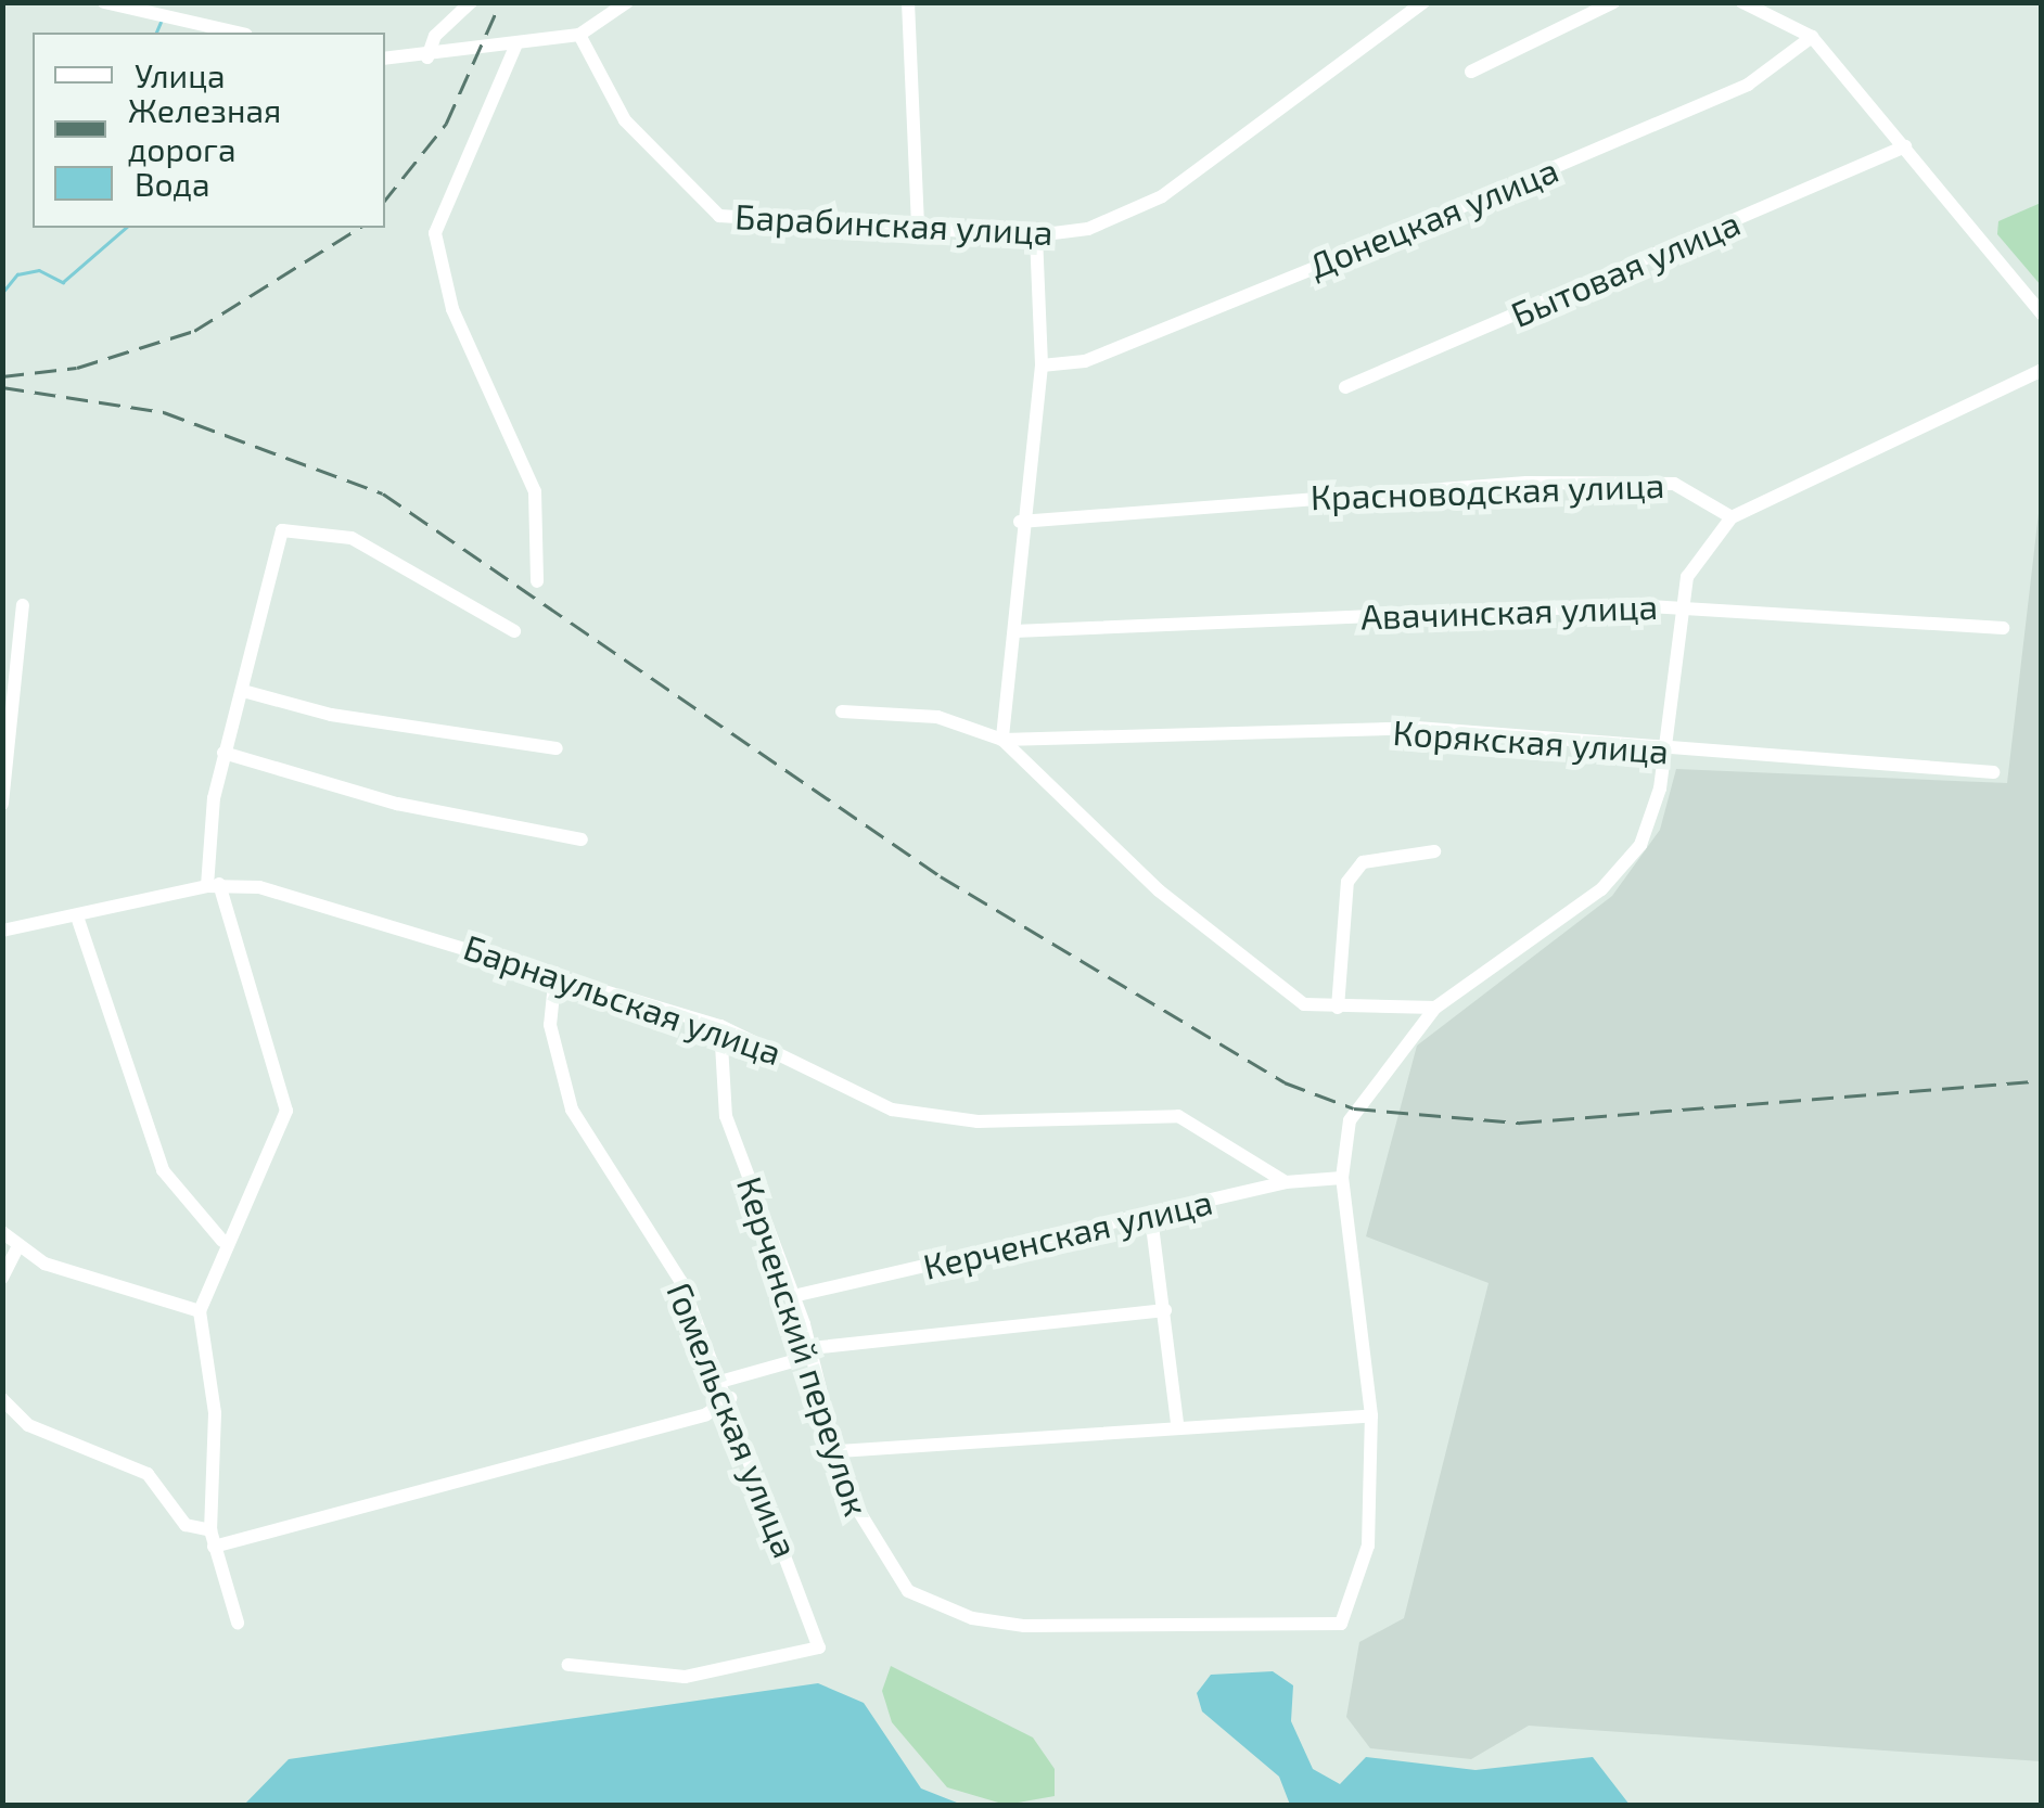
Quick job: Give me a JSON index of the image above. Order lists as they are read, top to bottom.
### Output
{
  "streets": {
    "street": [
      "Донецкая улица",
      "Барабинская улица",
      "Бытовая улица",
      "Красноводская улица",
      "Авачинская улица",
      "Корякская улица",
      "Барнаульская улица",
      "Керченская улица",
      "Керченский переулок",
      "Гомельская улица"
    ]
  },
  "crossings": [
    ["Барнаульская улица", "Керченская улица"],
    ["Барнаульская улица", "Керченский переулок"],
    ["Барнаульская улица", "Гомельская улица"],
    ["Керченская улица", "Керченский переулок"]
  ],
  "legend": ["Улица", "Железная дорога", "Вода"]
}
